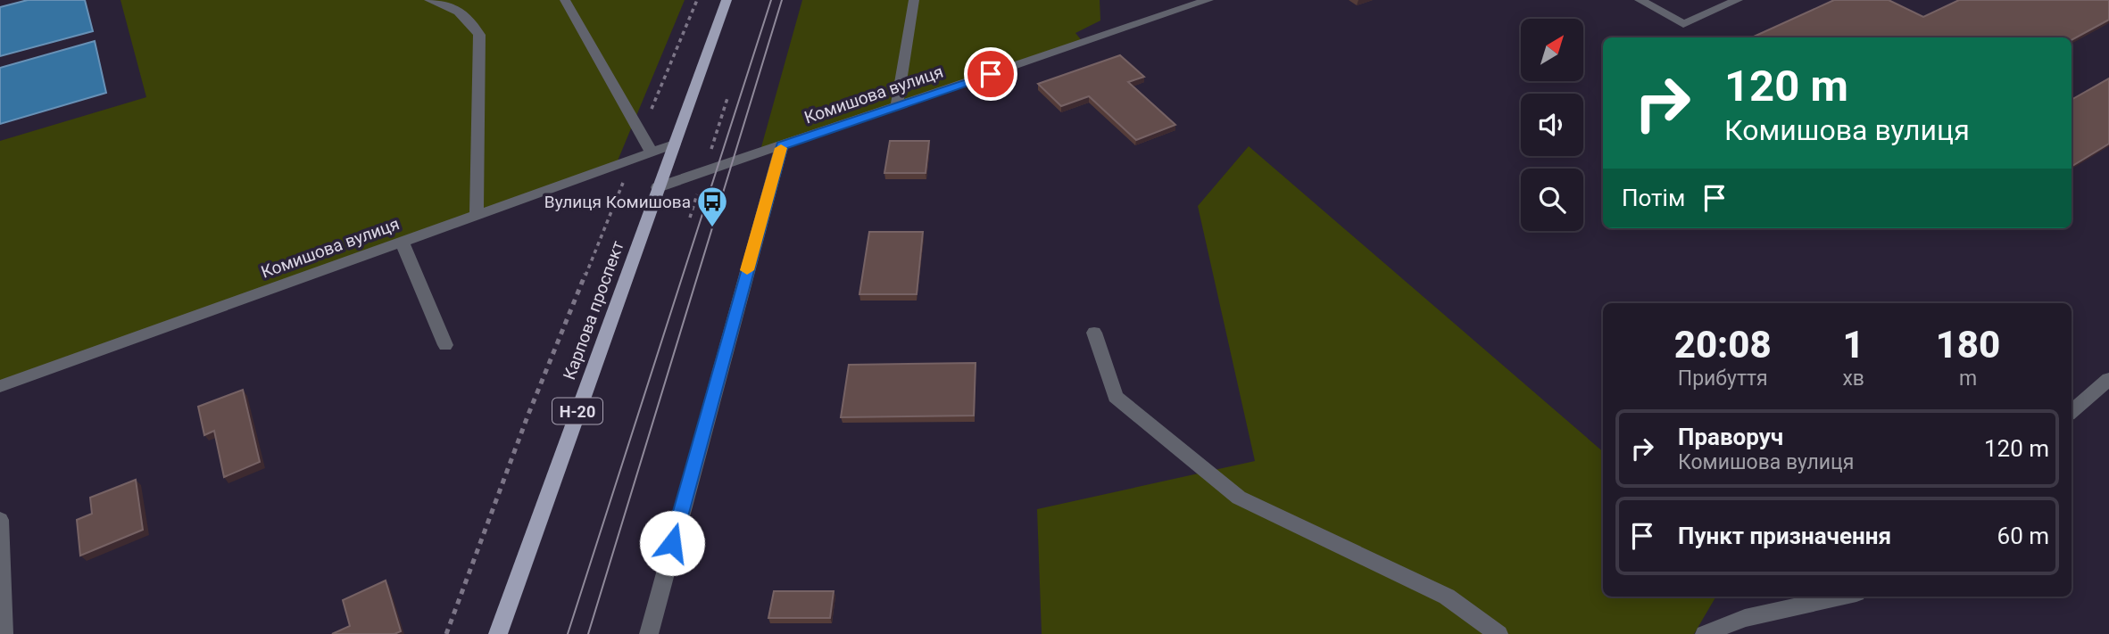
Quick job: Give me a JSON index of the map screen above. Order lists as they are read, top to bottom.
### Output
{
  "streets": {
    "main road": ["Карпова проспект", "Н-20"],
    "street": ["Комишова вулиця"]
  },
  "crossings": [
    ["Комишова вулиця", "Карпова проспект"]
  ],
  "places": {
    "bus stop": ["Вулиця Комишова"]
  },
  "north": "top right",
  "page": {
    "turn": ["120 m", "Комишова вулиця"],
    "then": "Потім",
    "eta": [
      "20:08",
      "Прибуття",
      "1",
      "хв",
      "180",
      "m"
    ],
    "list": [
      {
        "name": "Праворуч",
        "note": "Комишова вулиця",
        "value": "120 m"
      },
      {
        "name": "Пункт призначення",
        "value": "60 m"
      }
    ]
  }
}
